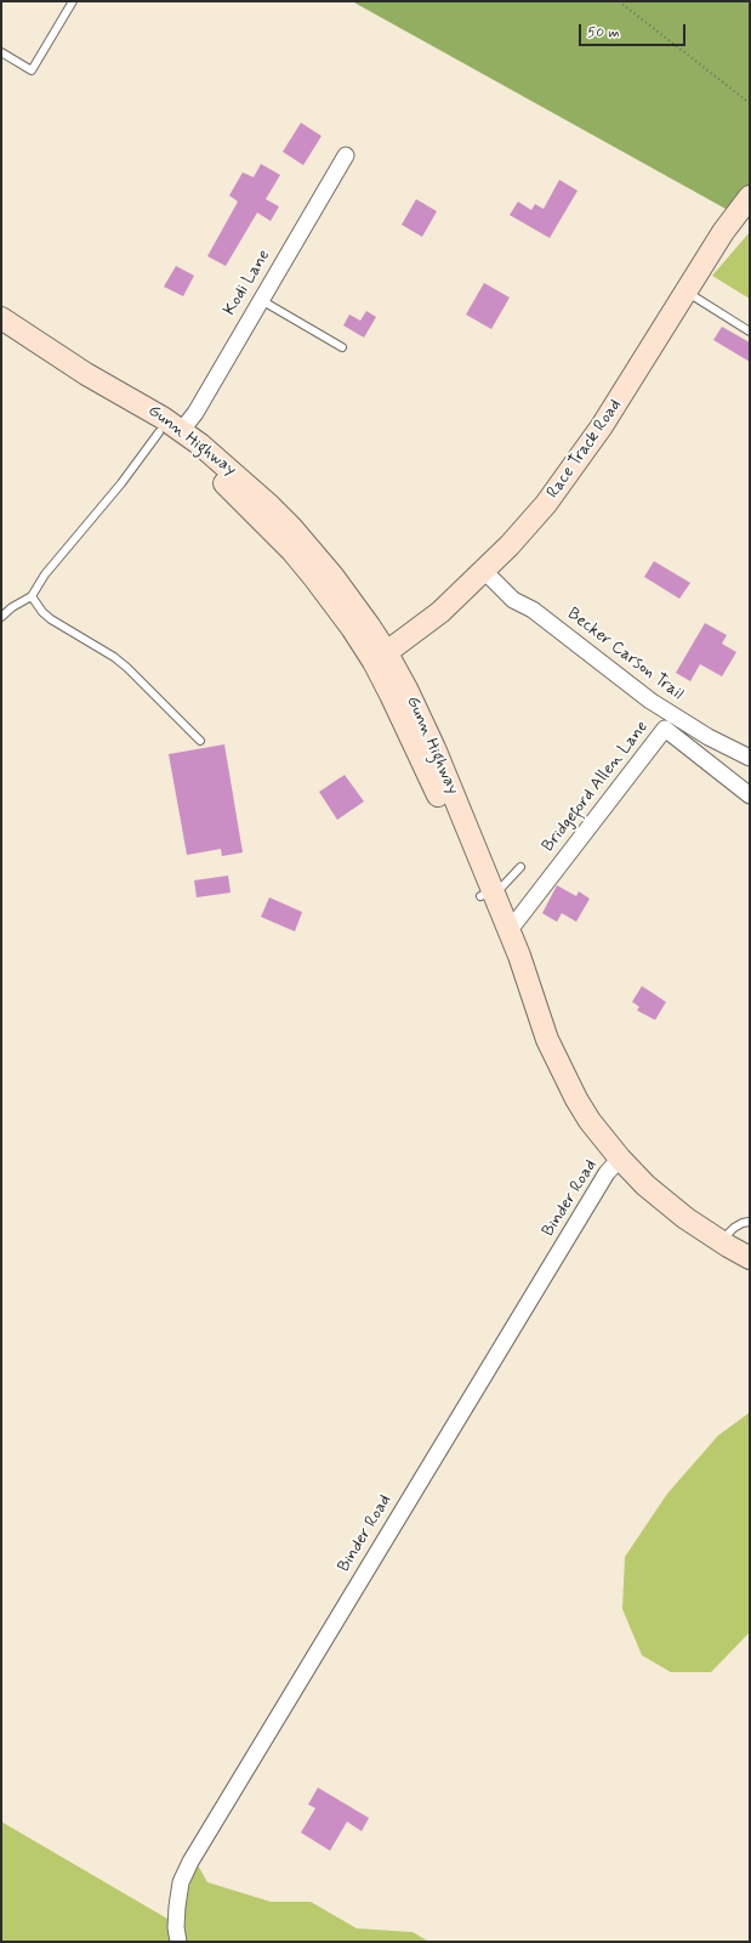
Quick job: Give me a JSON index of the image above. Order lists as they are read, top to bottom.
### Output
{
  "streets": {
    "main road": ["Gunn Highway", "Race Track Road"],
    "street": [
      "Kodi Lane",
      "Becker Carson Trail",
      "Bridgeford Allen Lane",
      "Binder Road"
    ]
  },
  "crossings": [
    ["Kodi Lane", "Gunn Highway"],
    ["Gunn Highway", "Race Track Road"],
    ["Gunn Highway", "Bridgeford Allen Lane"],
    ["Gunn Highway", "Binder Road"],
    ["Race Track Road", "Becker Carson Trail"]
  ],
  "scale_bar": "50 m"
}
